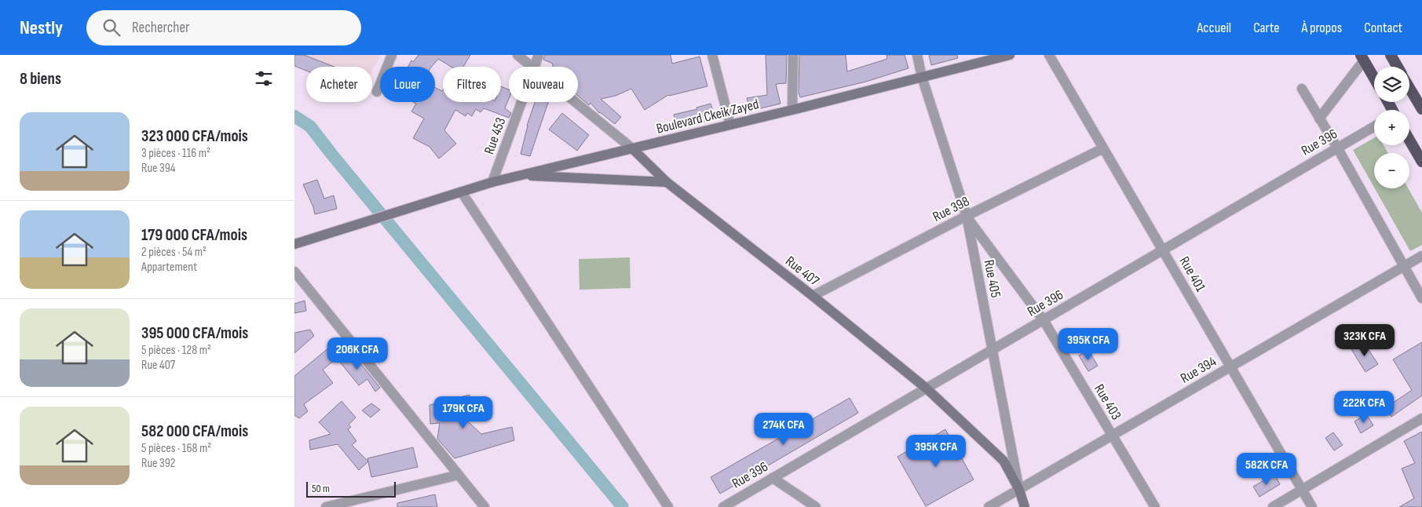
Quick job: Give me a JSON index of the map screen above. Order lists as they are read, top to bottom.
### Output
{
  "streets": {
    "main road": ["Boulevard Ckeik Zayed", "Rue 407"],
    "street": [
      "Rue 453",
      "Rue 396",
      "Rue 398",
      "Rue 401",
      "Rue 405",
      "Rue 394",
      "Rue 403"
    ]
  },
  "crossings": [
    ["Boulevard Ckeik Zayed", "Rue 453"],
    ["Boulevard Ckeik Zayed", "Rue 407"],
    ["Boulevard Ckeik Zayed", "Rue 405"],
    ["Rue 396", "Rue 407"],
    ["Rue 396", "Rue 401"],
    ["Rue 396", "Rue 405"],
    ["Rue 396", "Rue 403"],
    ["Rue 398", "Rue 407"],
    ["Rue 398", "Rue 401"],
    ["Rue 398", "Rue 405"],
    ["Rue 398", "Rue 403"],
    ["Rue 407", "Rue 405"],
    ["Rue 407", "Rue 394"],
    ["Rue 401", "Rue 394"],
    ["Rue 405", "Rue 394"],
    ["Rue 405", "Rue 403"],
    ["Rue 394", "Rue 403"]
  ],
  "scale_bar": "50 m",
  "page": {
    "header": "Nestly",
    "search": "Rechercher",
    "nav": [
      "Accueil",
      "Carte",
      "À propos",
      "Contact"
    ],
    "heading": "8 biens",
    "map_buttons": ["+", "−"],
    "chip": [
      "Acheter",
      "Louer",
      "Filtres",
      "Nouveau"
    ],
    "list": [
      {
        "name": "323 000 CFA/mois",
        "note": "3 pièces · 116 m² · Rue 394"
      },
      {
        "name": "179 000 CFA/mois",
        "note": "2 pièces · 54 m² · Appartement"
      },
      {
        "name": "395 000 CFA/mois",
        "note": "5 pièces · 128 m² · Rue 407"
      },
      {
        "name": "582 000 CFA/mois",
        "note": "5 pièces · 168 m² · Rue 392"
      }
    ],
    "price": [
      "323K CFA",
      "395K CFA",
      "206K CFA",
      "222K CFA",
      "179K CFA",
      "274K CFA",
      "395K CFA",
      "582K CFA"
    ],
    "scale": "50 m"
  }
}
